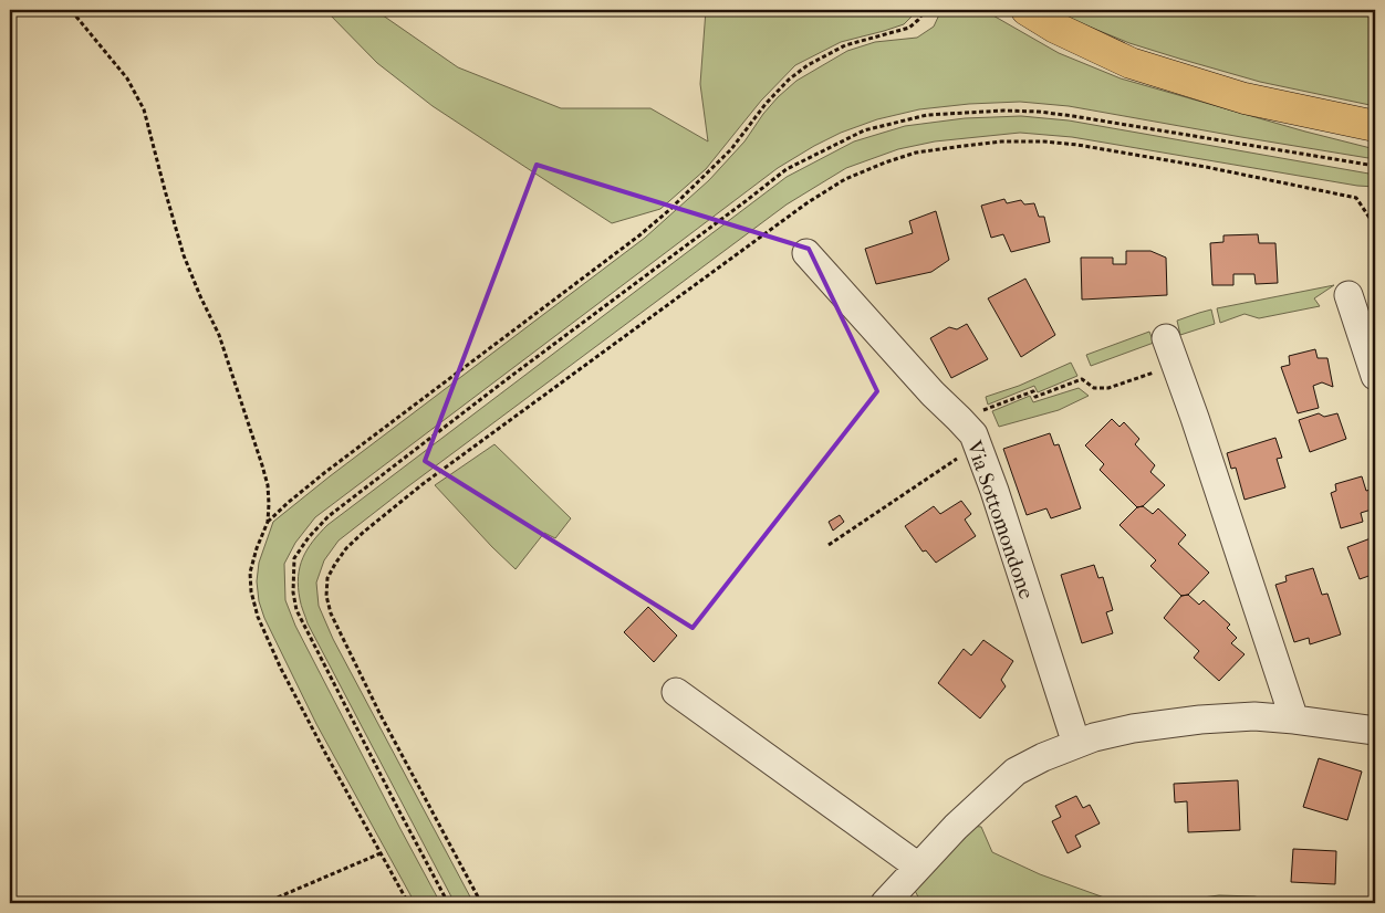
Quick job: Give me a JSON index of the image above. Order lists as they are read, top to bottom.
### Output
{
  "streets": {
    "street": ["Via Sottomondone"]
  }
}
